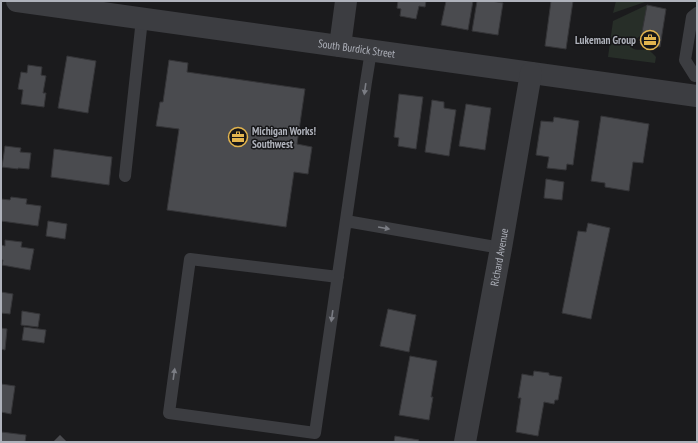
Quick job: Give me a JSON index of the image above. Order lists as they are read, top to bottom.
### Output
{
  "streets": {
    "street": ["South Burdick Street", "Richard Avenue"]
  },
  "crossings": [
    ["South Burdick Street", "Richard Avenue"]
  ],
  "places": {
    "office": ["Lukeman Group", "Michigan Works! Southwest"]
  }
}
